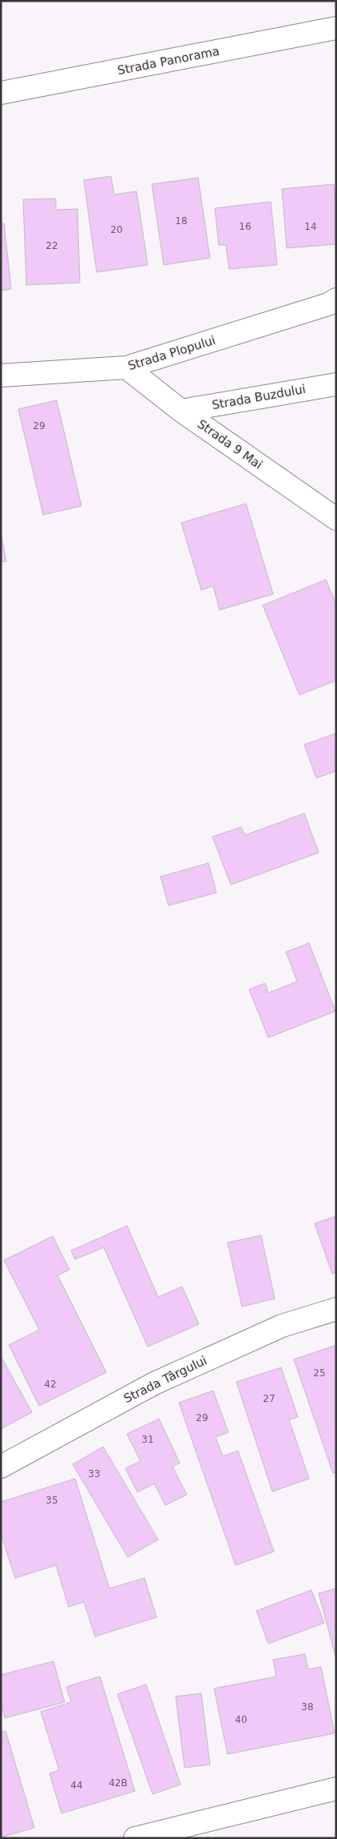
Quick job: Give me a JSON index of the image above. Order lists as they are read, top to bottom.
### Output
{
  "streets": {
    "street": [
      "Strada Panorama",
      "Strada Plopului",
      "Strada Buzdului",
      "Strada 9 Mai",
      "Strada Târgului"
    ]
  },
  "crossings": [
    ["Strada Plopului", "Strada 9 Mai"],
    ["Strada Buzdului", "Strada 9 Mai"]
  ],
  "house_numbers": [
    "18",
    "16",
    "14",
    "20",
    "22",
    "29",
    "25",
    "42",
    "27",
    "29",
    "31",
    "33",
    "35",
    "38",
    "40",
    "42B",
    "44"
  ]
}
